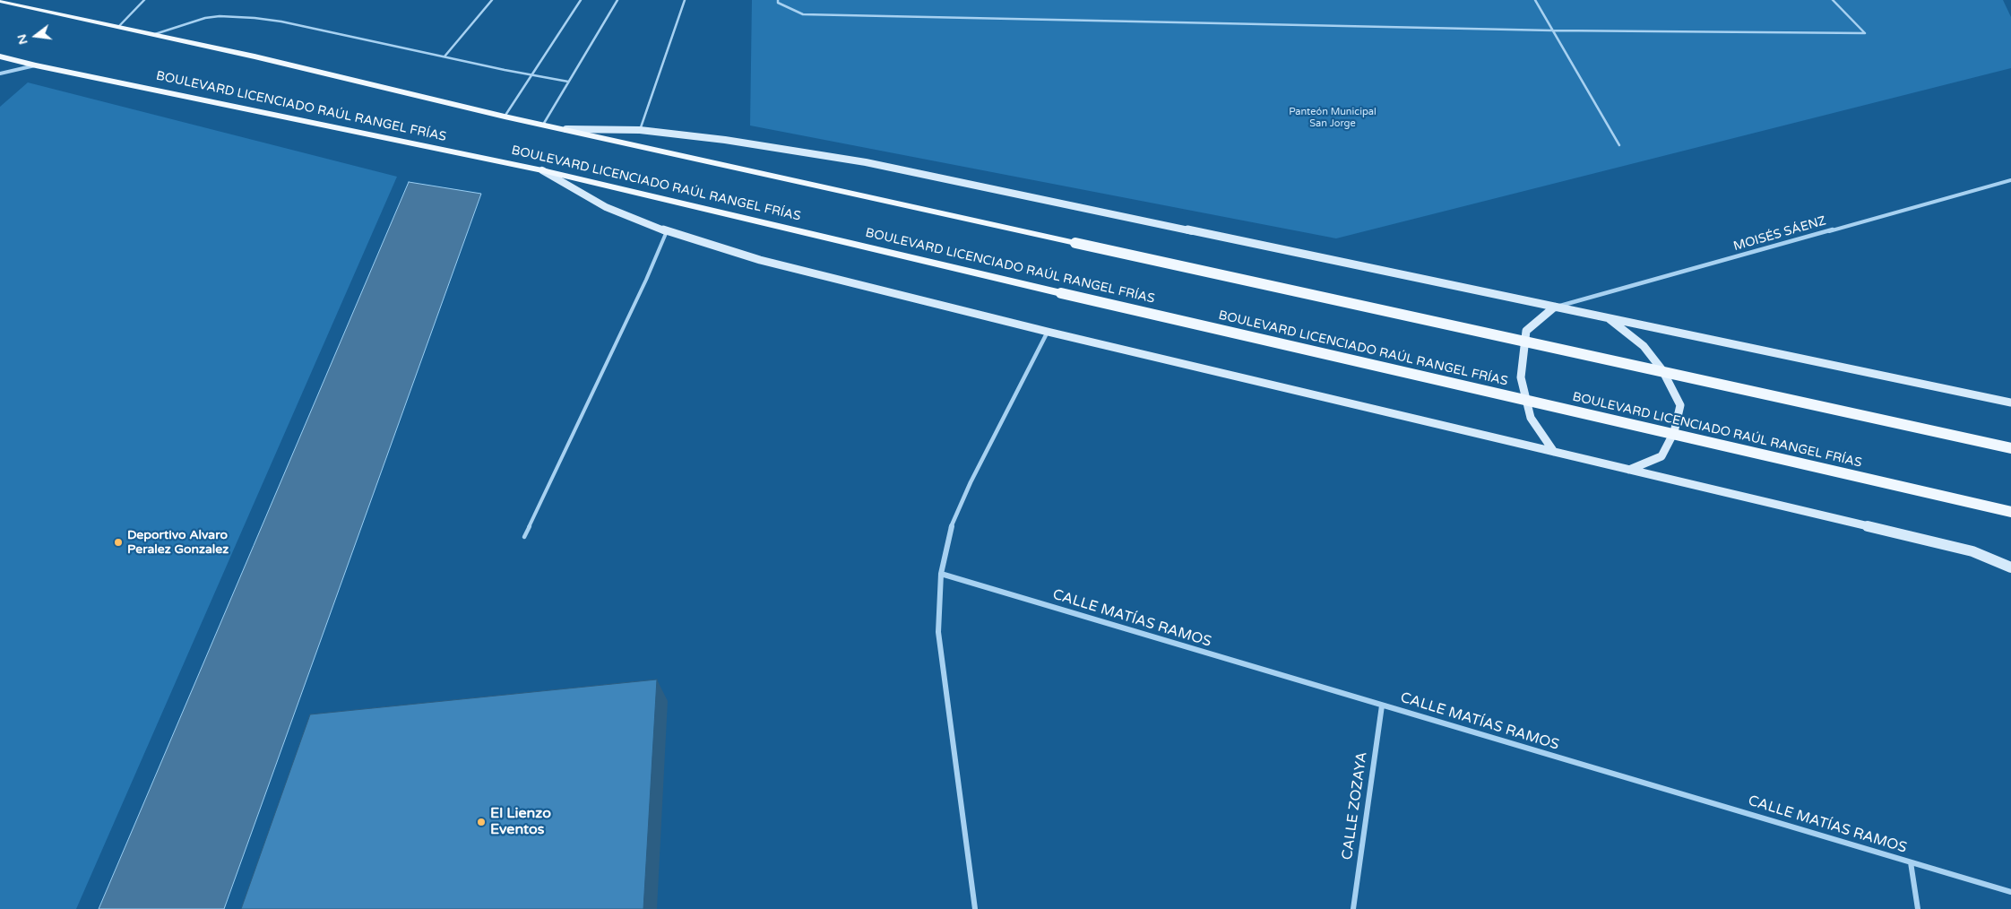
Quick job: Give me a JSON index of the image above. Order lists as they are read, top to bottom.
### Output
{
  "streets": {
    "main road": ["BOULEVARD LICENCIADO RAÚL RANGEL FRÍAS"],
    "street": ["MOISÉS SÁENZ", "CALLE MATÍAS RAMOS", "CALLE ZOZAYA"]
  },
  "crossings": [
    ["CALLE MATÍAS RAMOS", "CALLE ZOZAYA"]
  ],
  "parks": ["Panteón Municipal San Jorge"],
  "places": ["Deportivo Alvaro Peralez Gonzalez", "El Lienzo Eventos"],
  "north": "left"
}
